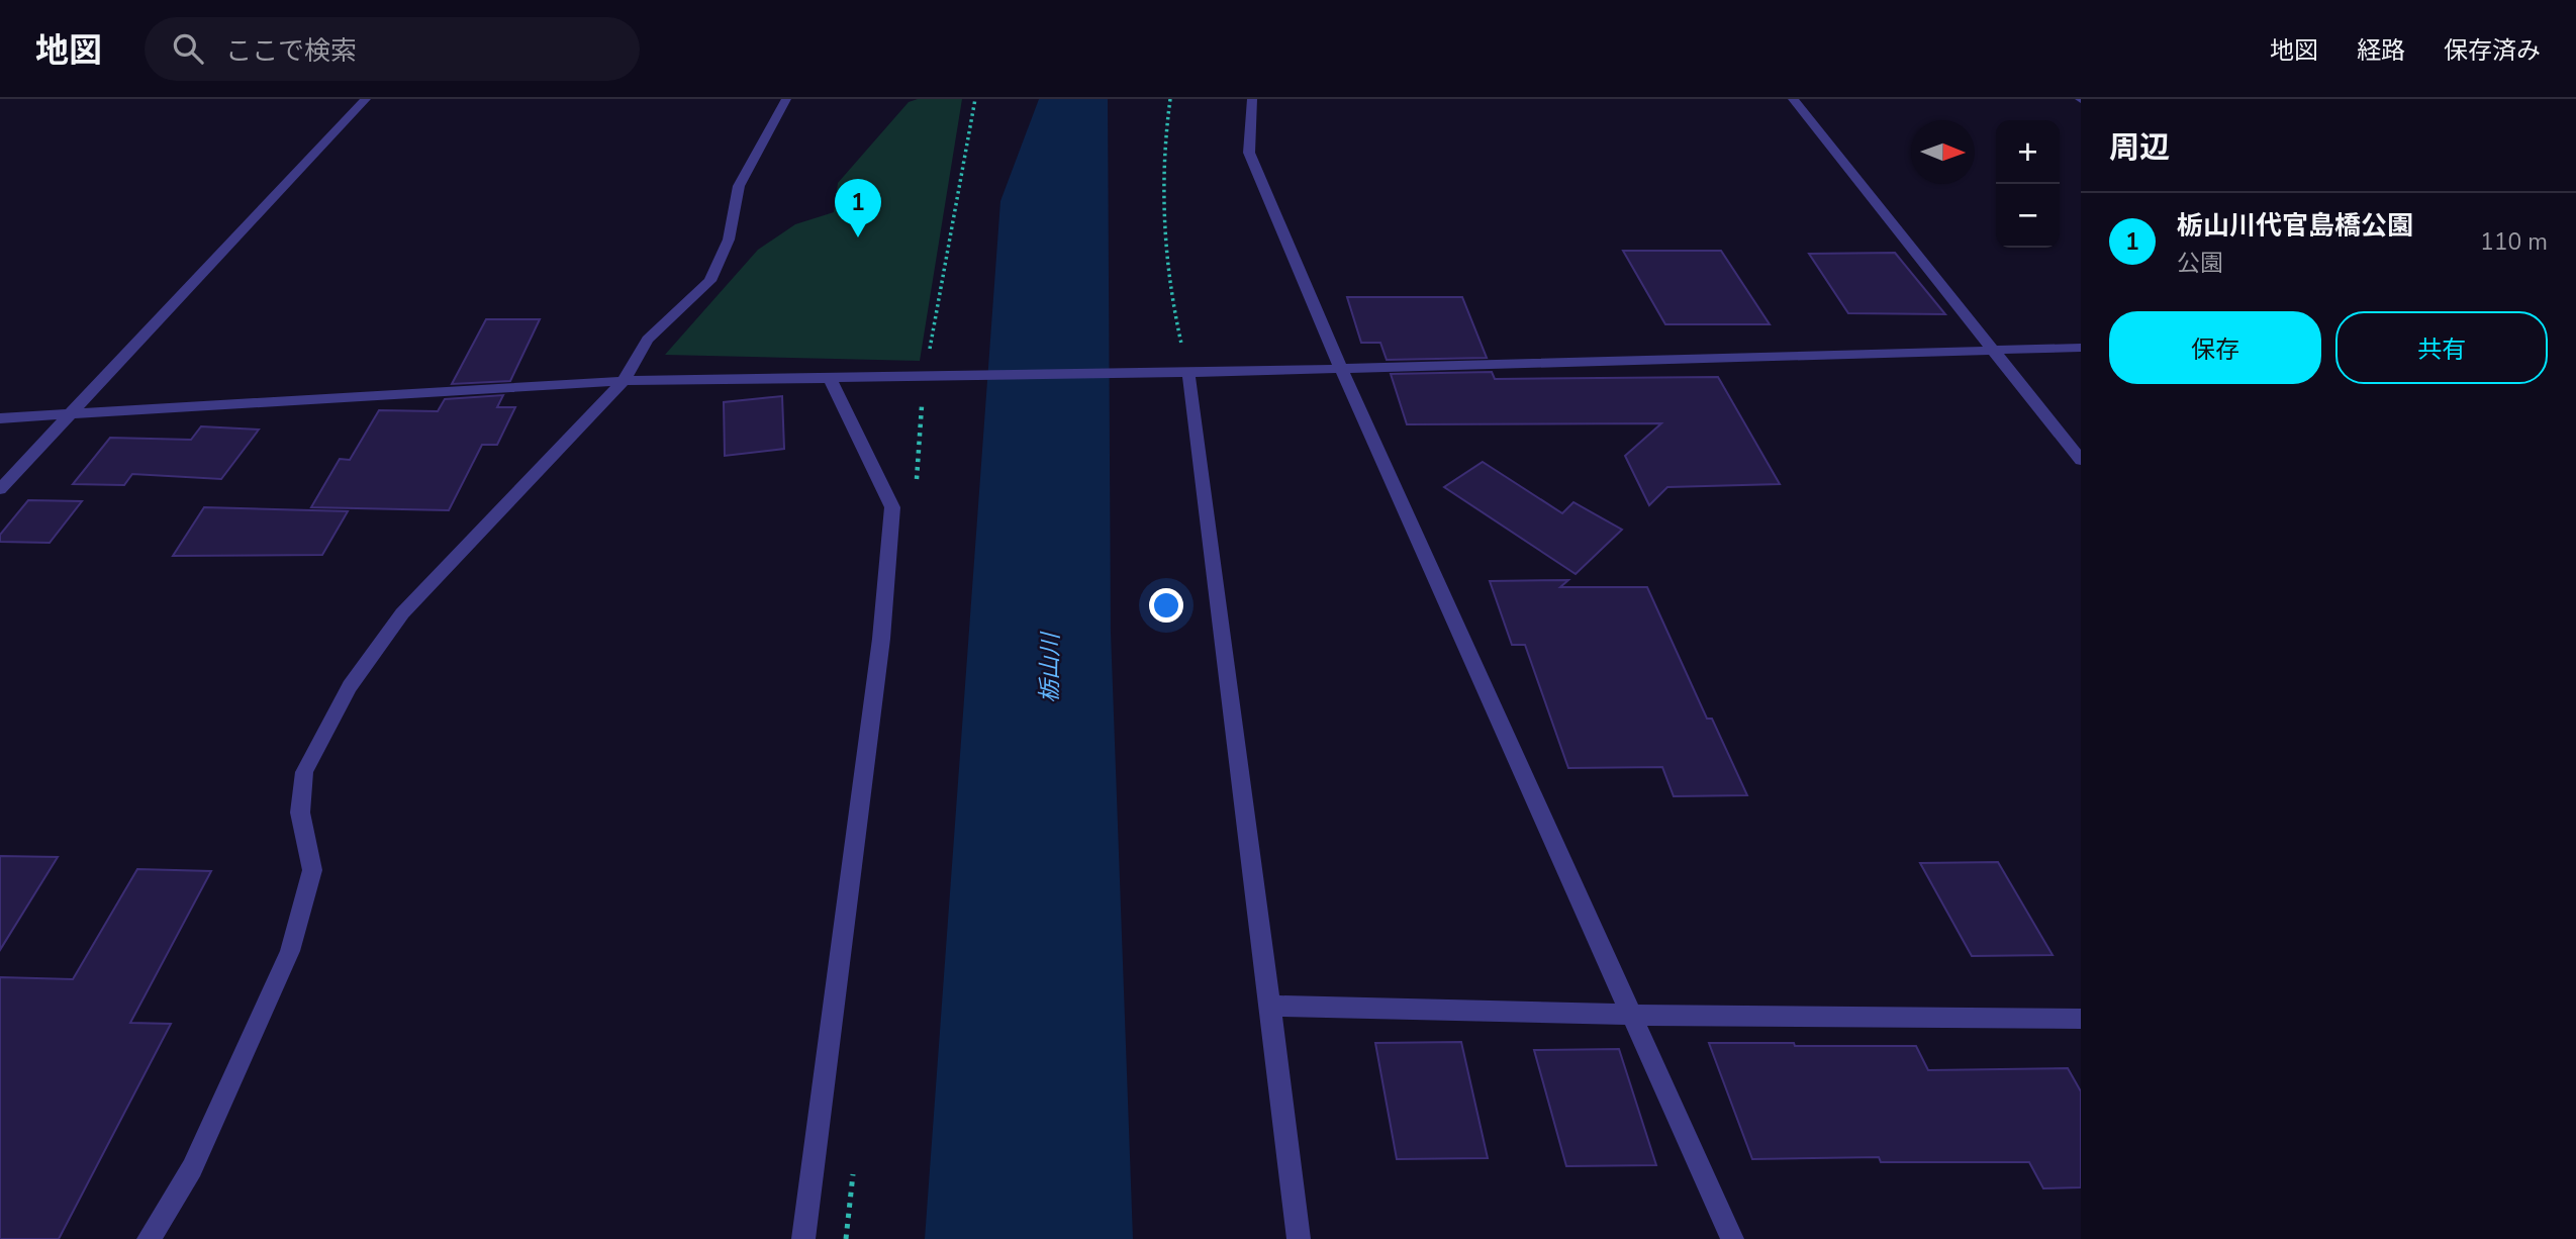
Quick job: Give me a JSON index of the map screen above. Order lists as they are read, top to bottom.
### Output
{
  "water": ["栃山川"],
  "north": "right",
  "page": {
    "header": "地図",
    "search": "ここで検索",
    "nav": ["地図", "経路", "保存済み"],
    "heading": "周辺",
    "map_buttons": ["+", "−"],
    "pins": "1",
    "list": [
      {
        "mark": "1",
        "name": "栃山川代官島橋公園",
        "note": "公園",
        "value": "110 m"
      }
    ],
    "buttons": ["保存", "共有"]
  }
}
